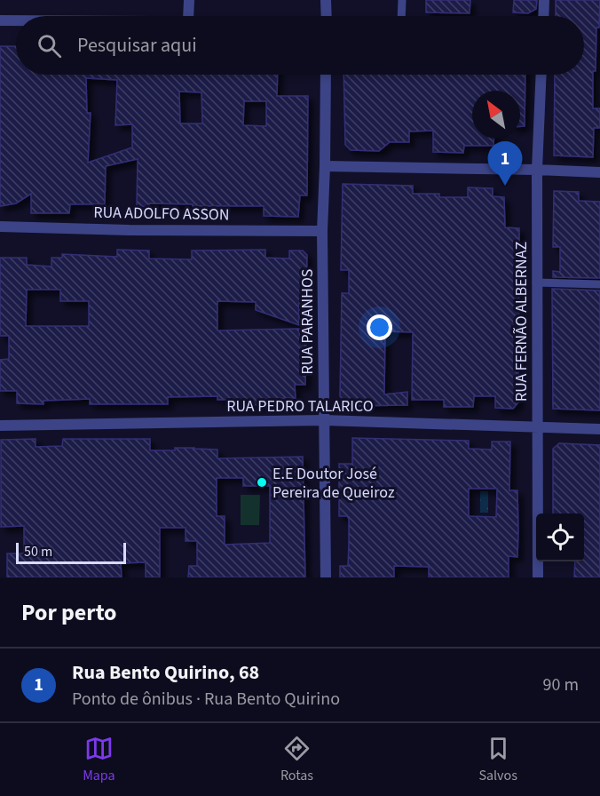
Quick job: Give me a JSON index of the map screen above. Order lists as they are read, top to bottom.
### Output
{
  "streets": {
    "street": [
      "RUA ADOLFO ASSON",
      "RUA PARANHOS",
      "RUA FERNÃO ALBERNAZ",
      "RUA PEDRO TALARICO"
    ]
  },
  "crossings": [
    ["RUA ADOLFO ASSON", "RUA PARANHOS"],
    ["RUA PARANHOS", "RUA PEDRO TALARICO"],
    ["RUA FERNÃO ALBERNAZ", "RUA PEDRO TALARICO"]
  ],
  "places": ["E.E Doutor José Pereira de Queiroz"],
  "scale_bar": "50 m",
  "north": "top left",
  "page": {
    "search": "Pesquisar aqui",
    "pins": "1",
    "scale": "50 m",
    "heading": "Por perto",
    "list": [
      {
        "mark": "1",
        "name": "Rua Bento Quirino, 68",
        "note": "Ponto de ônibus · Rua Bento Quirino",
        "value": "90 m"
      }
    ],
    "nav": ["Mapa", "Rotas", "Salvos"]
  }
}
